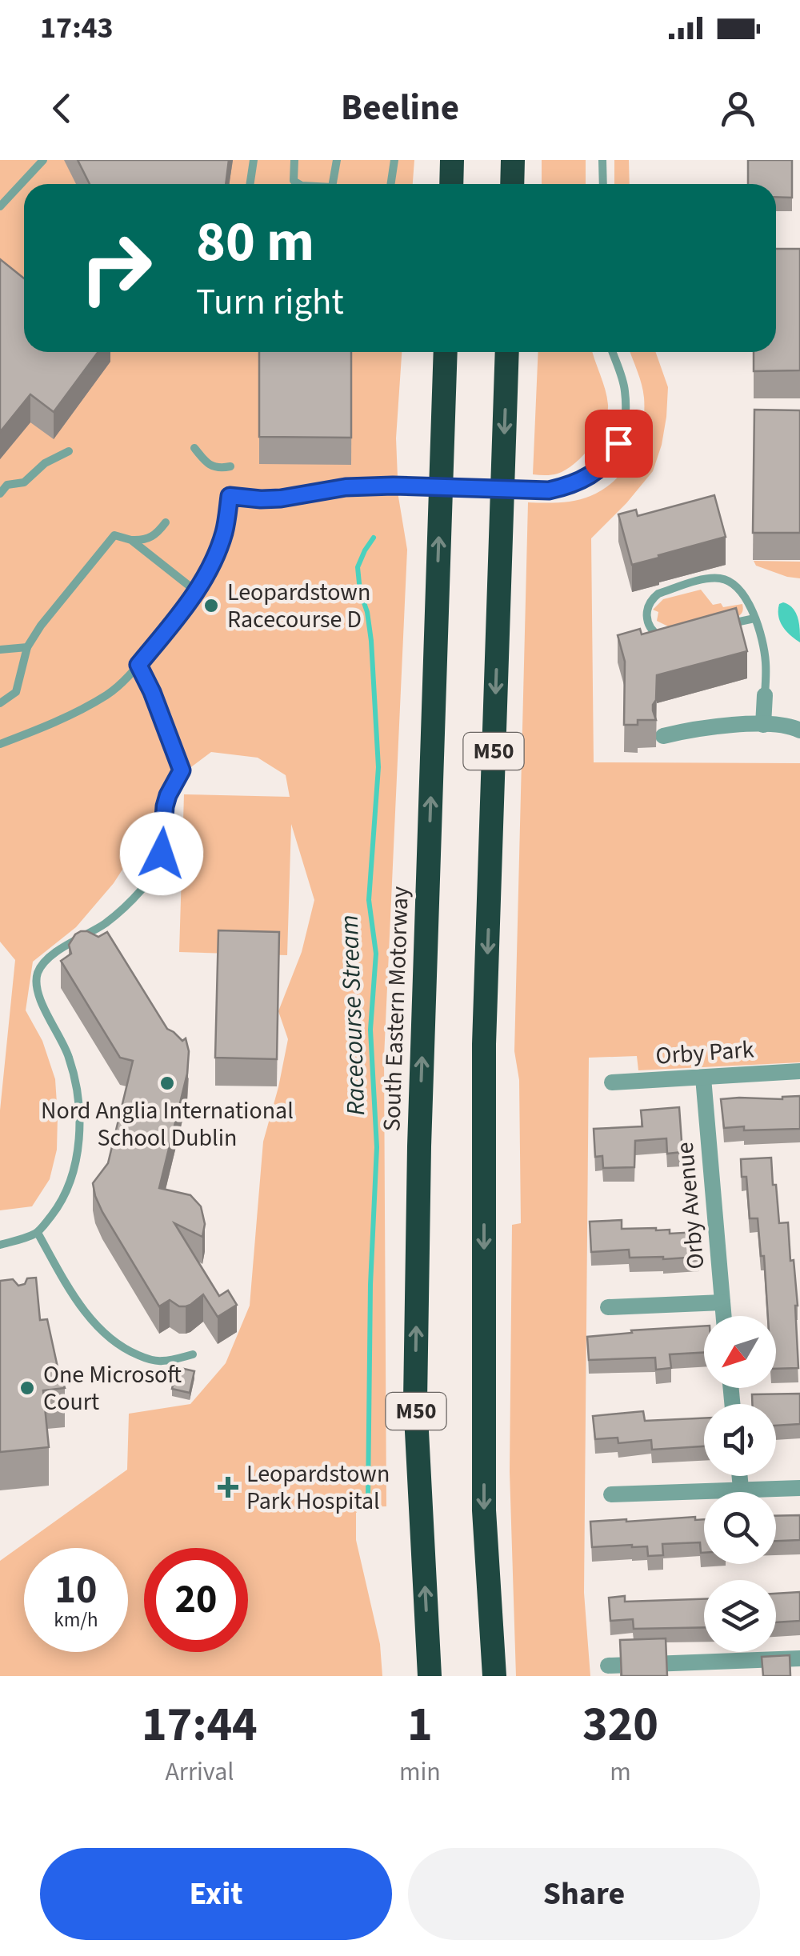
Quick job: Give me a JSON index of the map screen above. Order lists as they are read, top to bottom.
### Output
{
  "streets": {
    "highway": ["M50", "South Eastern Motorway"],
    "street": ["Orby Park", "Orby Avenue"]
  },
  "crossings": [
    ["Orby Park", "Orby Avenue"]
  ],
  "water": ["Racecourse Stream"],
  "places": {
    "other": ["Leopardstown Racecourse D", "Nord Anglia International School Dublin", "One Microsoft Court"],
    "health": ["Leopardstown Park Hospital"]
  },
  "north": "bottom left",
  "page": {
    "status": "17:43",
    "header": "Beeline",
    "turn": ["80 m", "Turn right"],
    "speed": "10 km/h",
    "limit": "20",
    "eta": [
      "17:44",
      "Arrival",
      "1",
      "min",
      "320",
      "m"
    ],
    "buttons": ["Exit", "Share"]
  }
}
